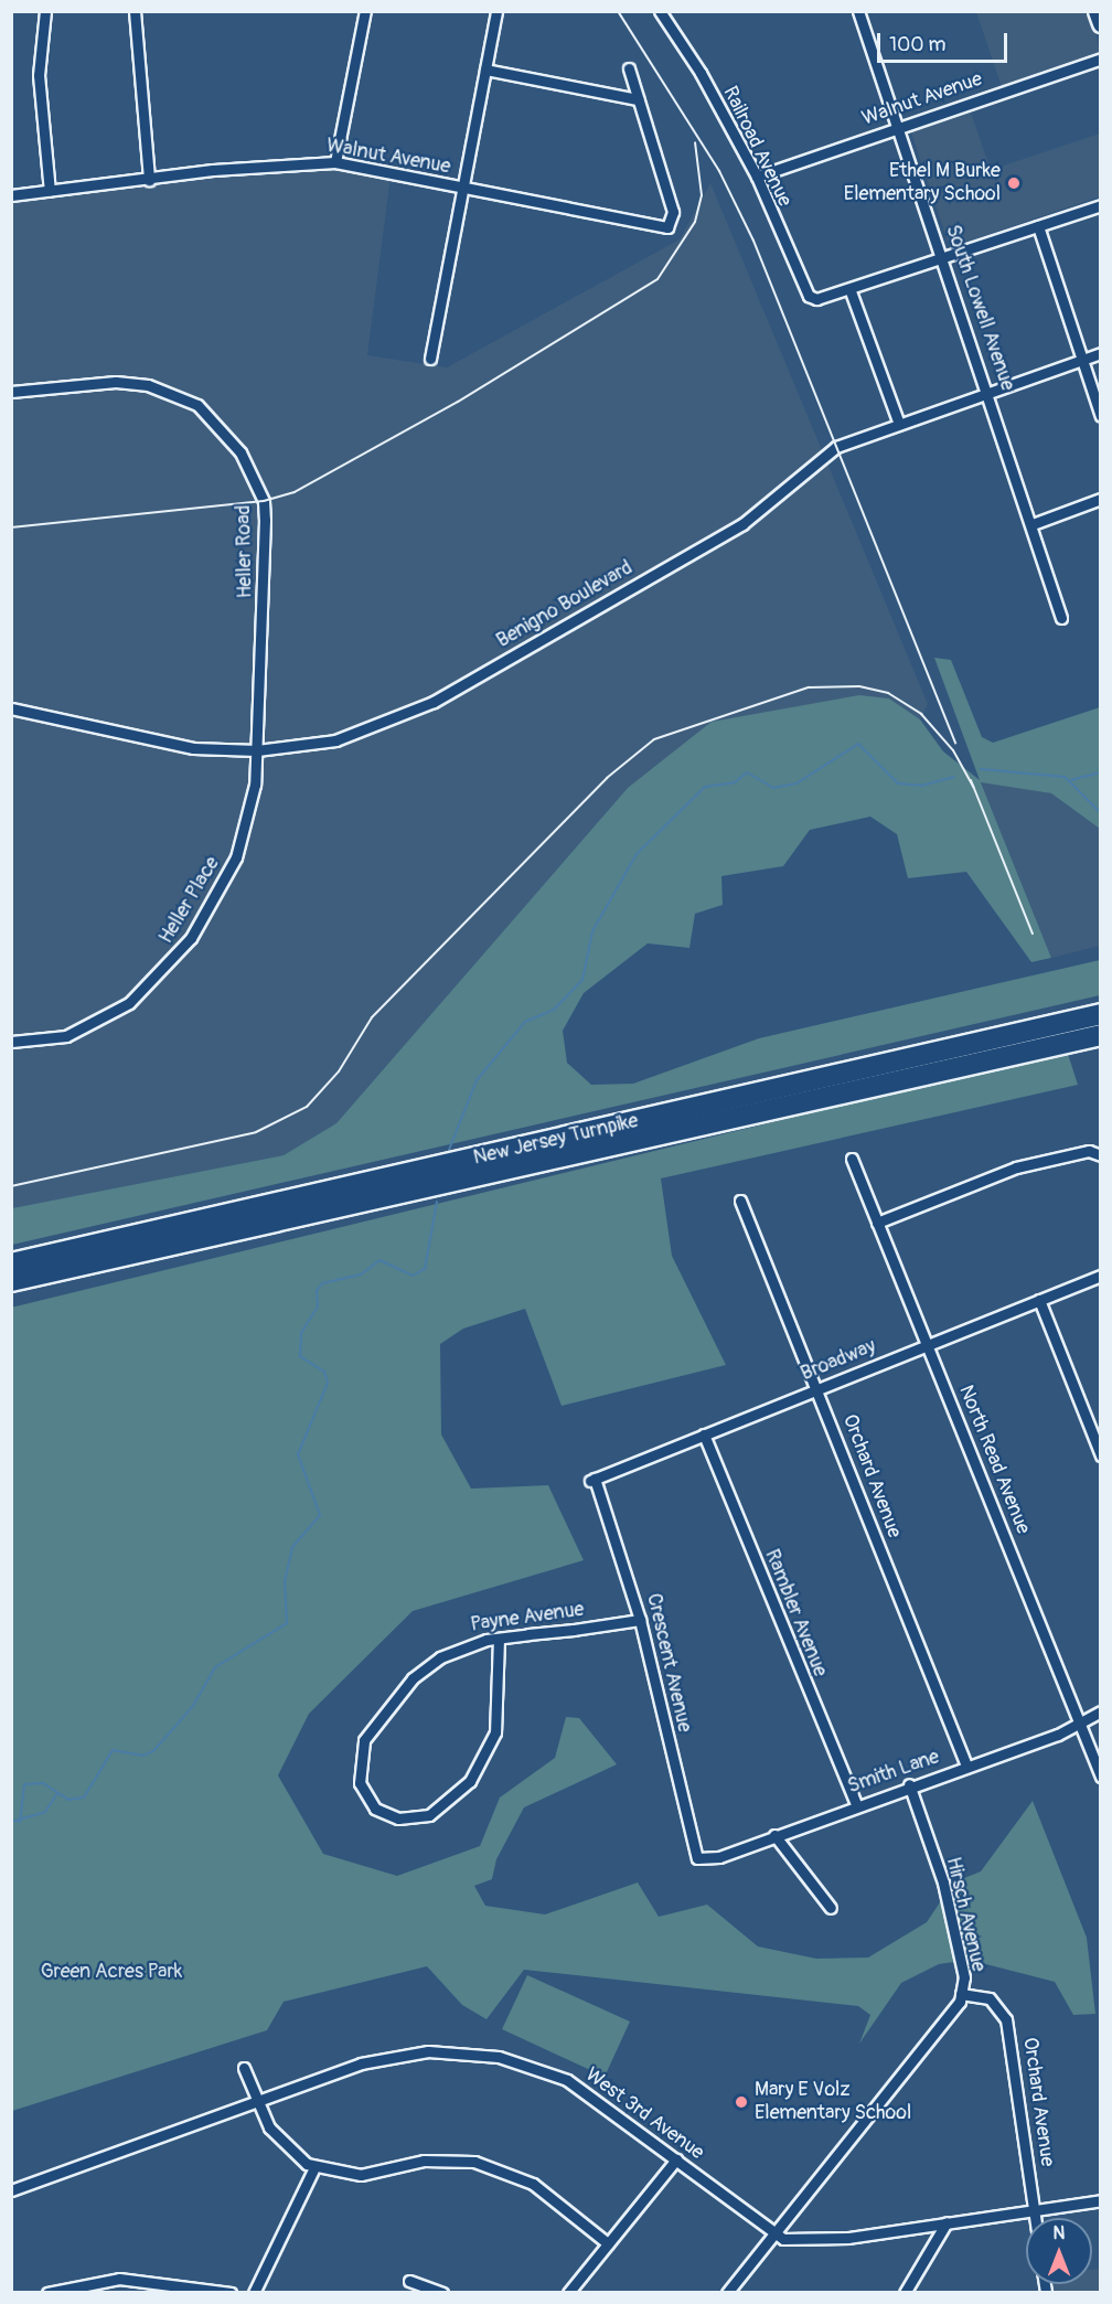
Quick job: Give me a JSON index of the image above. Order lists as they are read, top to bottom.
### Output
{
  "streets": {
    "highway": ["New Jersey Turnpike"],
    "street": [
      "Walnut Avenue",
      "Railroad Avenue",
      "South Lowell Avenue",
      "Heller Road",
      "Benigno Boulevard",
      "Heller Place",
      "Broadway",
      "North Read Avenue",
      "Orchard Avenue",
      "Rambler Avenue",
      "Payne Avenue",
      "Crescent Avenue",
      "Smith Lane",
      "Hirsch Avenue",
      "West 3rd Avenue"
    ]
  },
  "crossings": [
    ["Walnut Avenue", "Railroad Avenue"],
    ["Walnut Avenue", "South Lowell Avenue"],
    ["South Lowell Avenue", "Benigno Boulevard"],
    ["Heller Road", "Benigno Boulevard"],
    ["Heller Road", "Heller Place"],
    ["Benigno Boulevard", "Heller Place"],
    ["Broadway", "North Read Avenue"],
    ["Broadway", "Orchard Avenue"],
    ["Broadway", "Rambler Avenue"],
    ["Broadway", "Crescent Avenue"],
    ["North Read Avenue", "Smith Lane"],
    ["Orchard Avenue", "Smith Lane"],
    ["Orchard Avenue", "Hirsch Avenue"],
    ["Orchard Avenue", "West 3rd Avenue"],
    ["Rambler Avenue", "Smith Lane"],
    ["Payne Avenue", "Crescent Avenue"],
    ["Crescent Avenue", "Smith Lane"],
    ["Smith Lane", "Hirsch Avenue"],
    ["Hirsch Avenue", "West 3rd Avenue"]
  ],
  "parks": ["Green Acres Park"],
  "places": ["Ethel M Burke Elementary School", "Mary E Volz Elementary School"],
  "scale_bar": "100 m",
  "north": "top"
}
